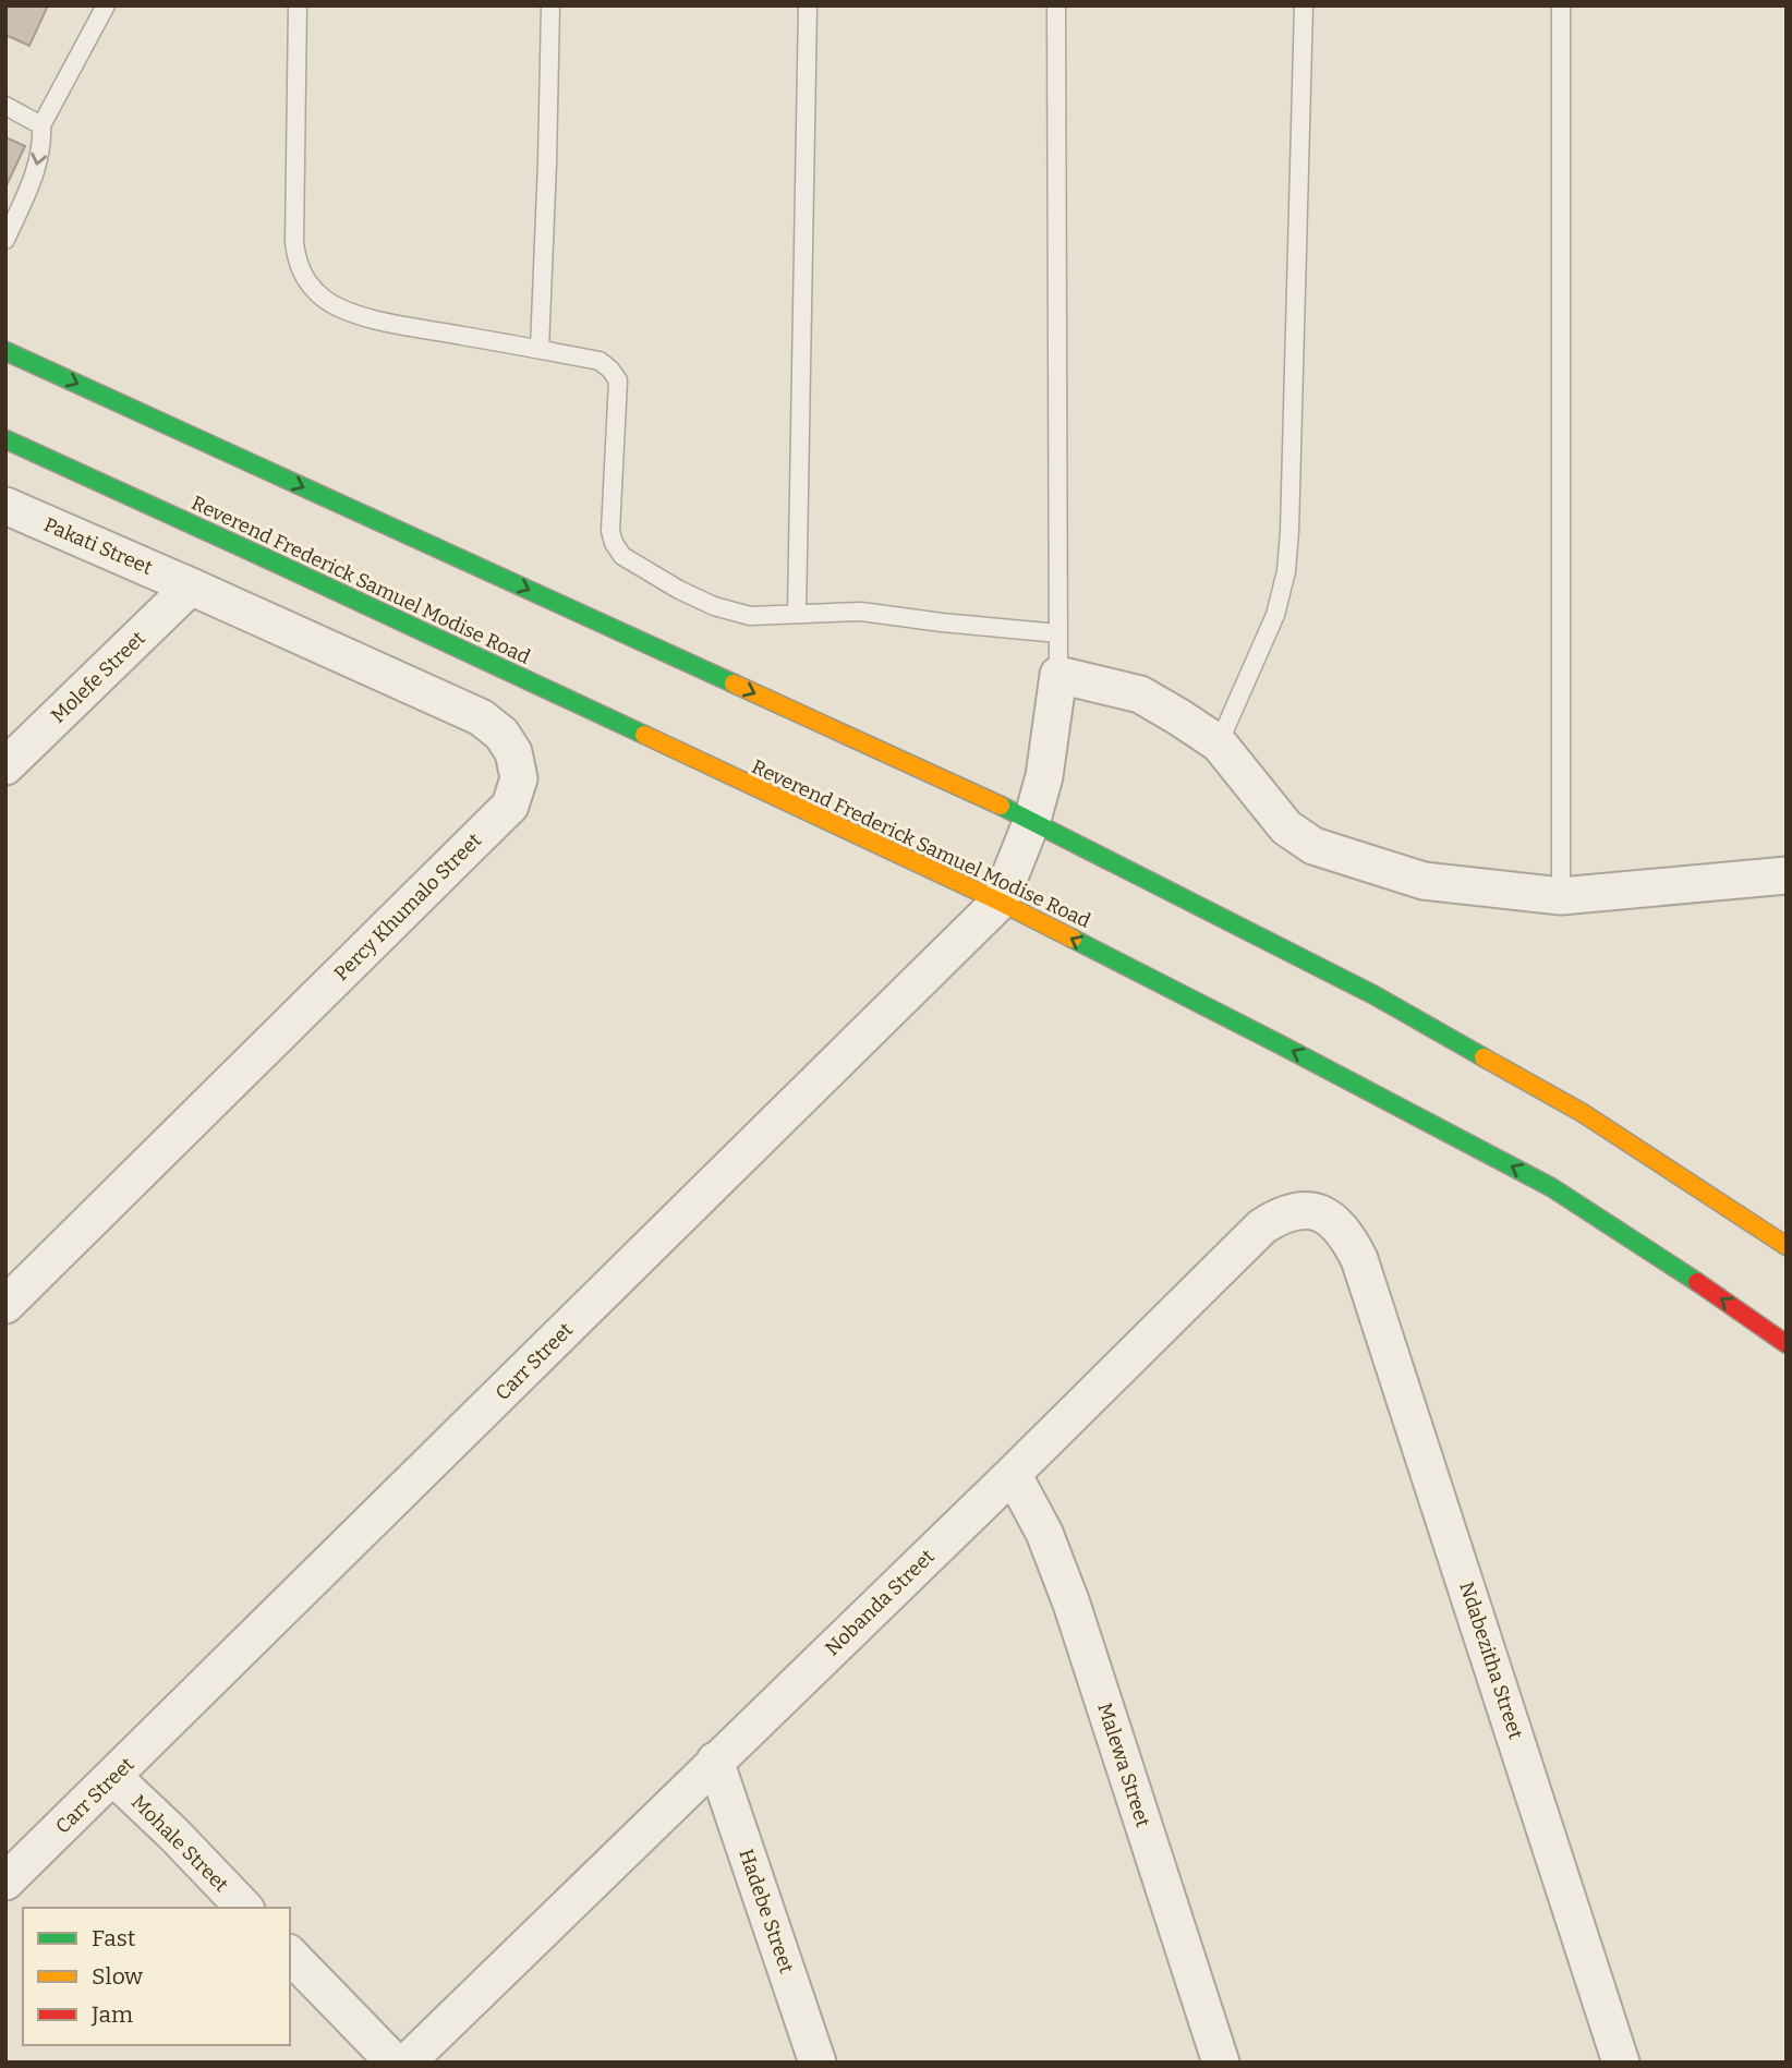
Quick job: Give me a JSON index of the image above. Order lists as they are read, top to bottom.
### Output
{
  "streets": {
    "main road": ["Reverend Frederick Samuel Modise Road"],
    "street": [
      "Pakati Street",
      "Molefe Street",
      "Percy Khumalo Street",
      "Carr Street",
      "Nobanda Street",
      "Ndabezitha Street",
      "Malewa Street",
      "Mohale Street",
      "Hadebe Street"
    ]
  },
  "crossings": [
    ["Pakati Street", "Molefe Street"],
    ["Pakati Street", "Percy Khumalo Street"],
    ["Reverend Frederick Samuel Modise Road", "Carr Street"],
    ["Molefe Street", "Percy Khumalo Street"],
    ["Carr Street", "Mohale Street"],
    ["Nobanda Street", "Ndabezitha Street"],
    ["Nobanda Street", "Malewa Street"],
    ["Nobanda Street", "Hadebe Street"]
  ],
  "legend": ["Fast", "Slow", "Jam"]
}
